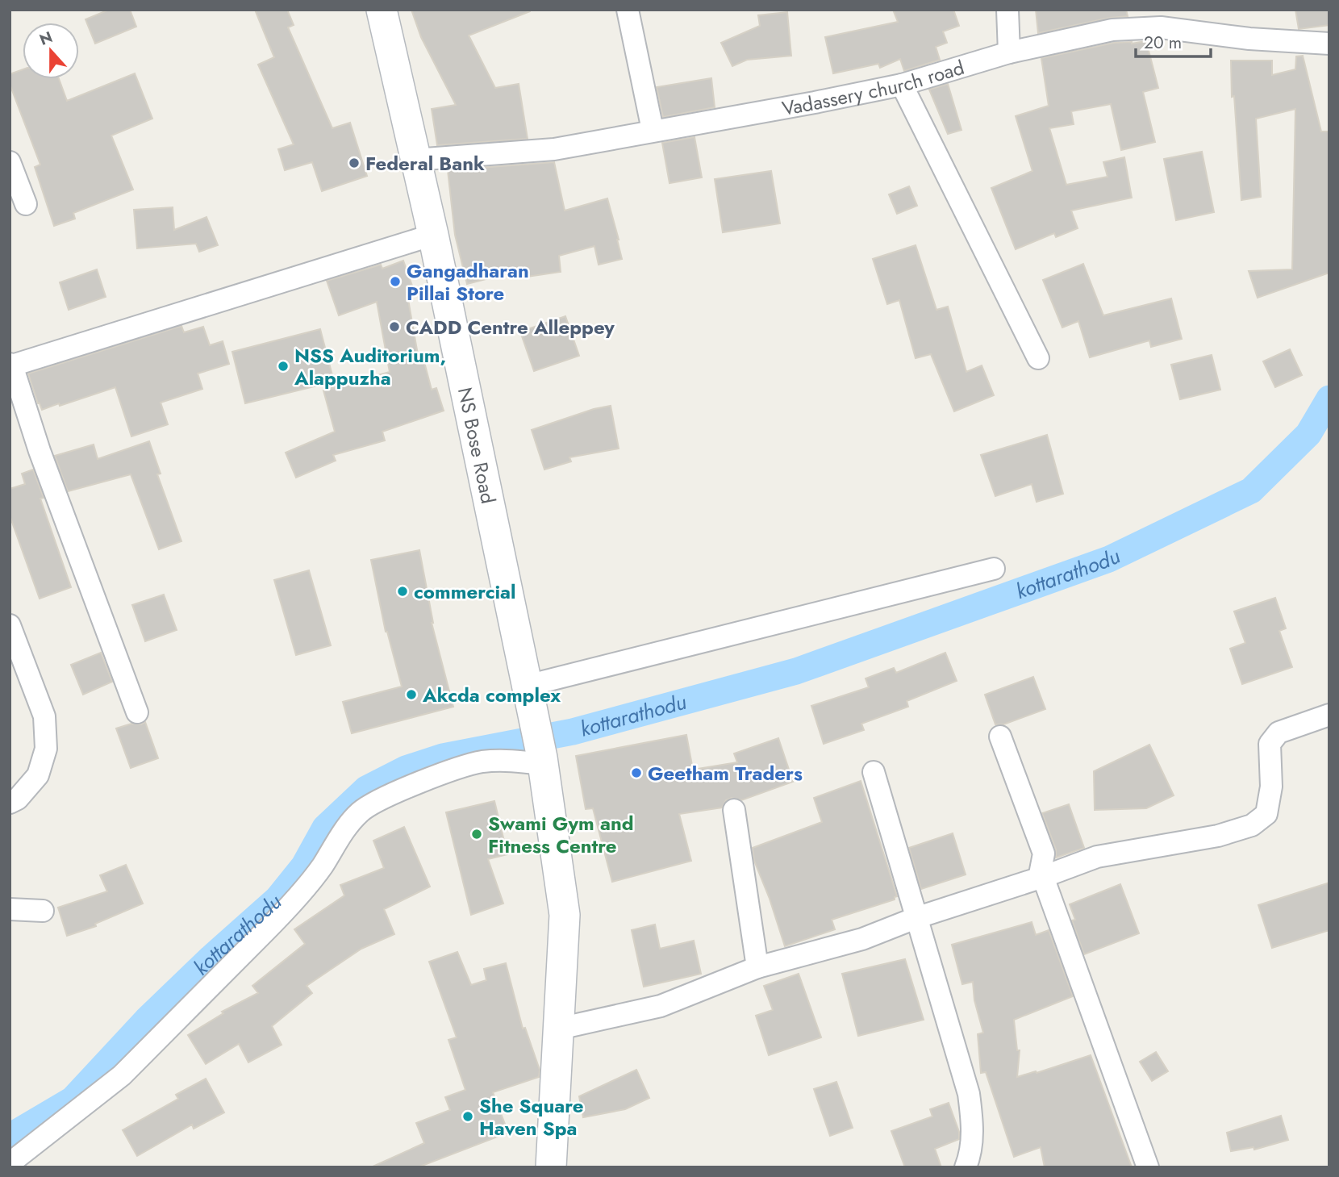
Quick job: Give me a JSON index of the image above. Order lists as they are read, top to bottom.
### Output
{
  "streets": {
    "main road": ["NS Bose Road"],
    "street": ["Vadassery church road"]
  },
  "crossings": [
    ["Vadassery church road", "NS Bose Road"]
  ],
  "water": ["kottarathodu"],
  "places": [
    "Federal Bank",
    "Gangadharan Pillai Store",
    "CADD Centre Alleppey",
    "NSS Auditorium, Alappuzha",
    "commercial",
    "Akcda complex",
    "Geetham Traders",
    "Swami Gym and Fitness Centre",
    "She Square Haven Spa"
  ],
  "scale_bar": "20 m",
  "north": "top"
}
